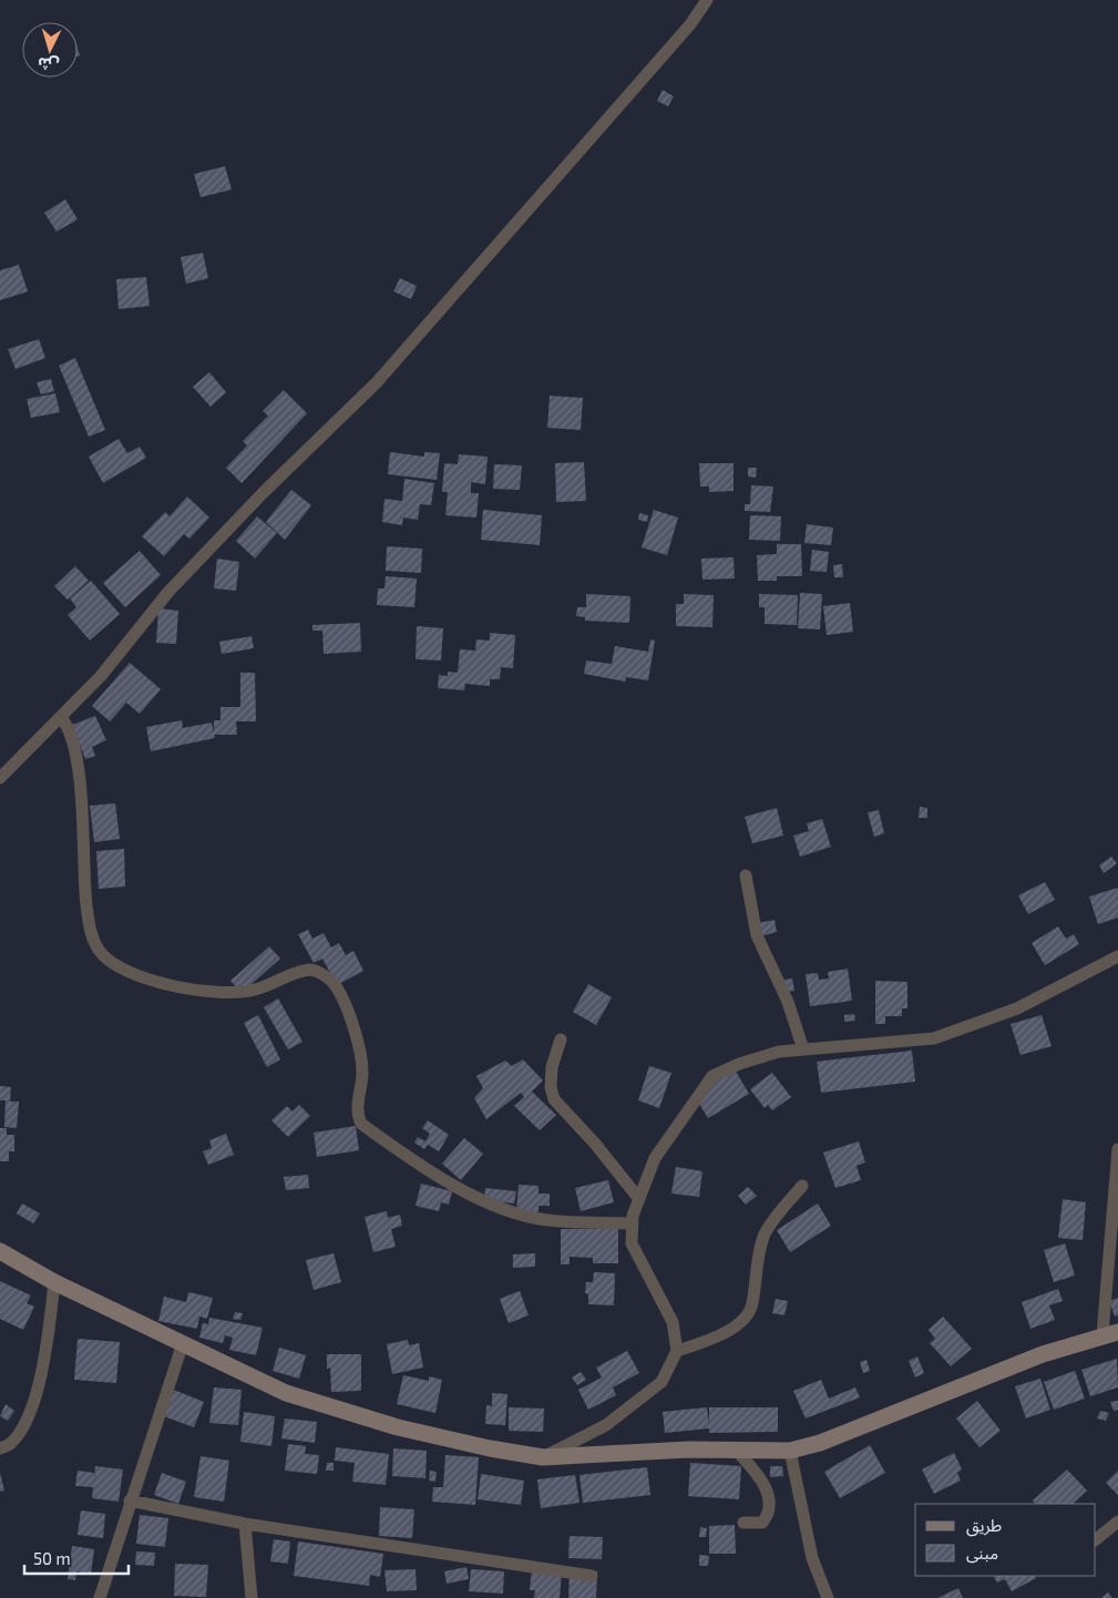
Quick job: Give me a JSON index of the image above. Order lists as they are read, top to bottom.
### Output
{
  "legend": ["طريق", "مبنى"],
  "scale_bar": "50 m",
  "north": "bottom"
}
